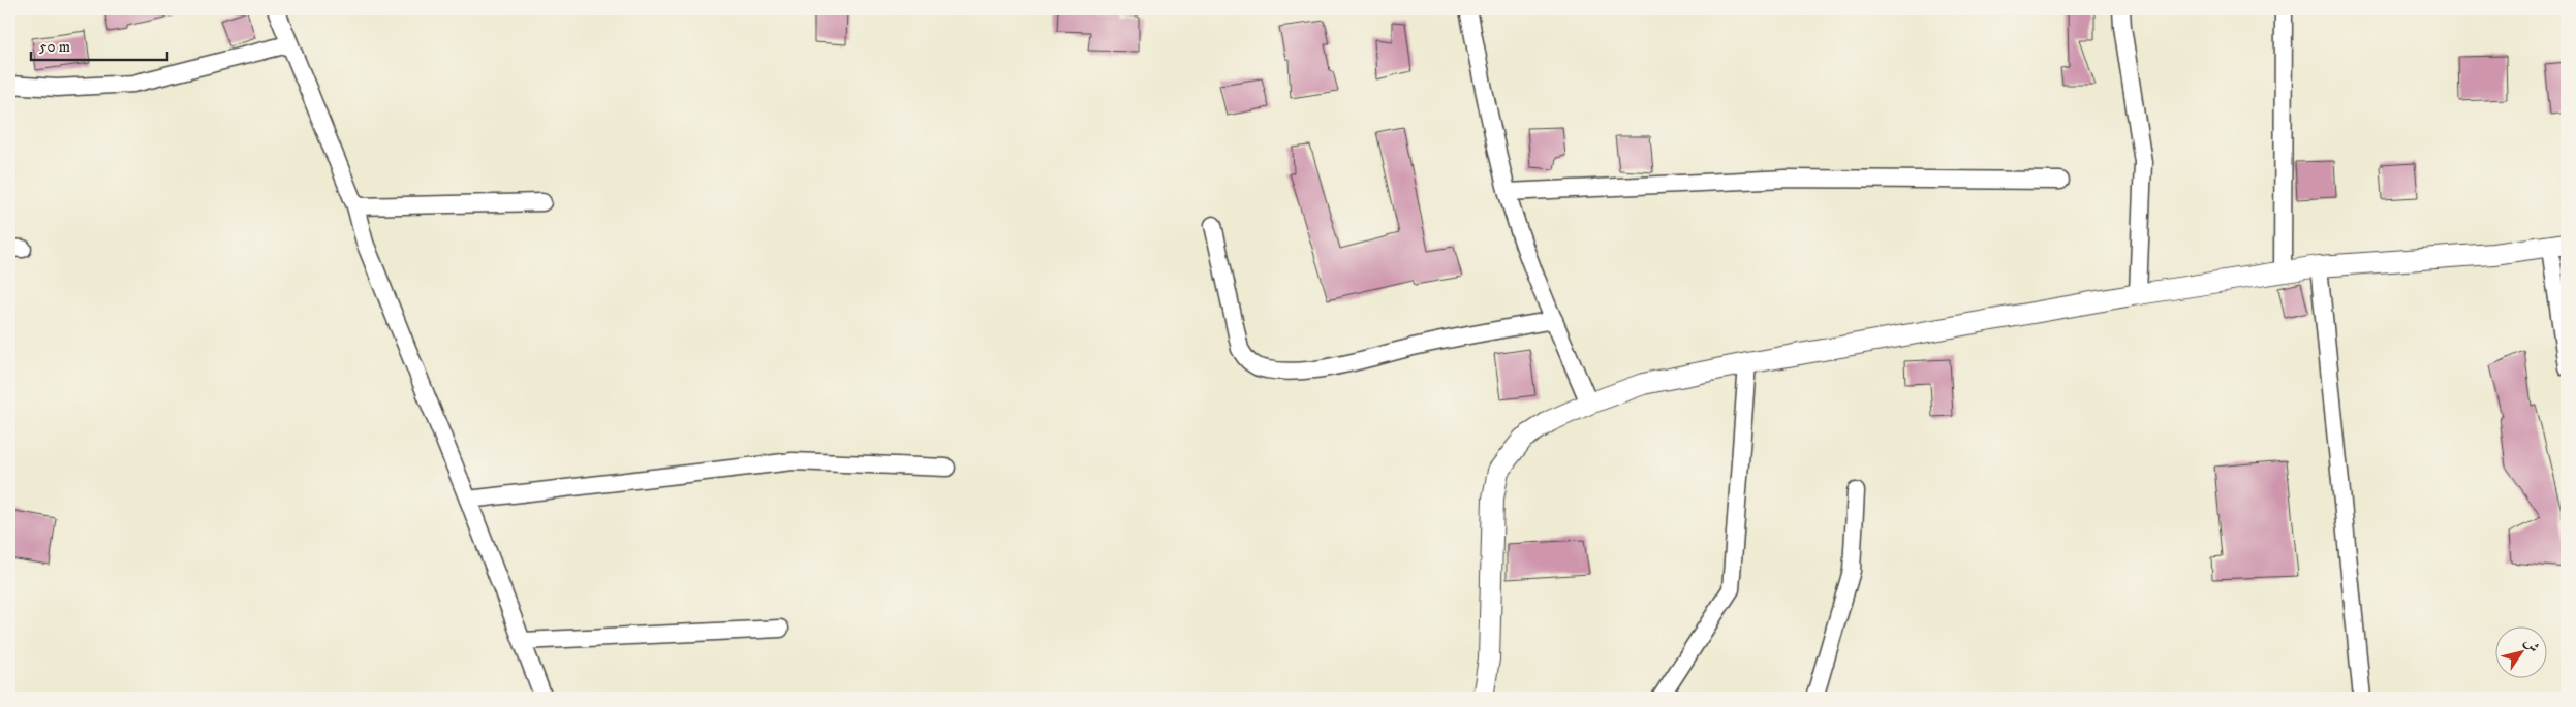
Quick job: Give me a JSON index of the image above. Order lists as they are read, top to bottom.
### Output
{
  "scale_bar": "50 m",
  "north": "top right"
}
